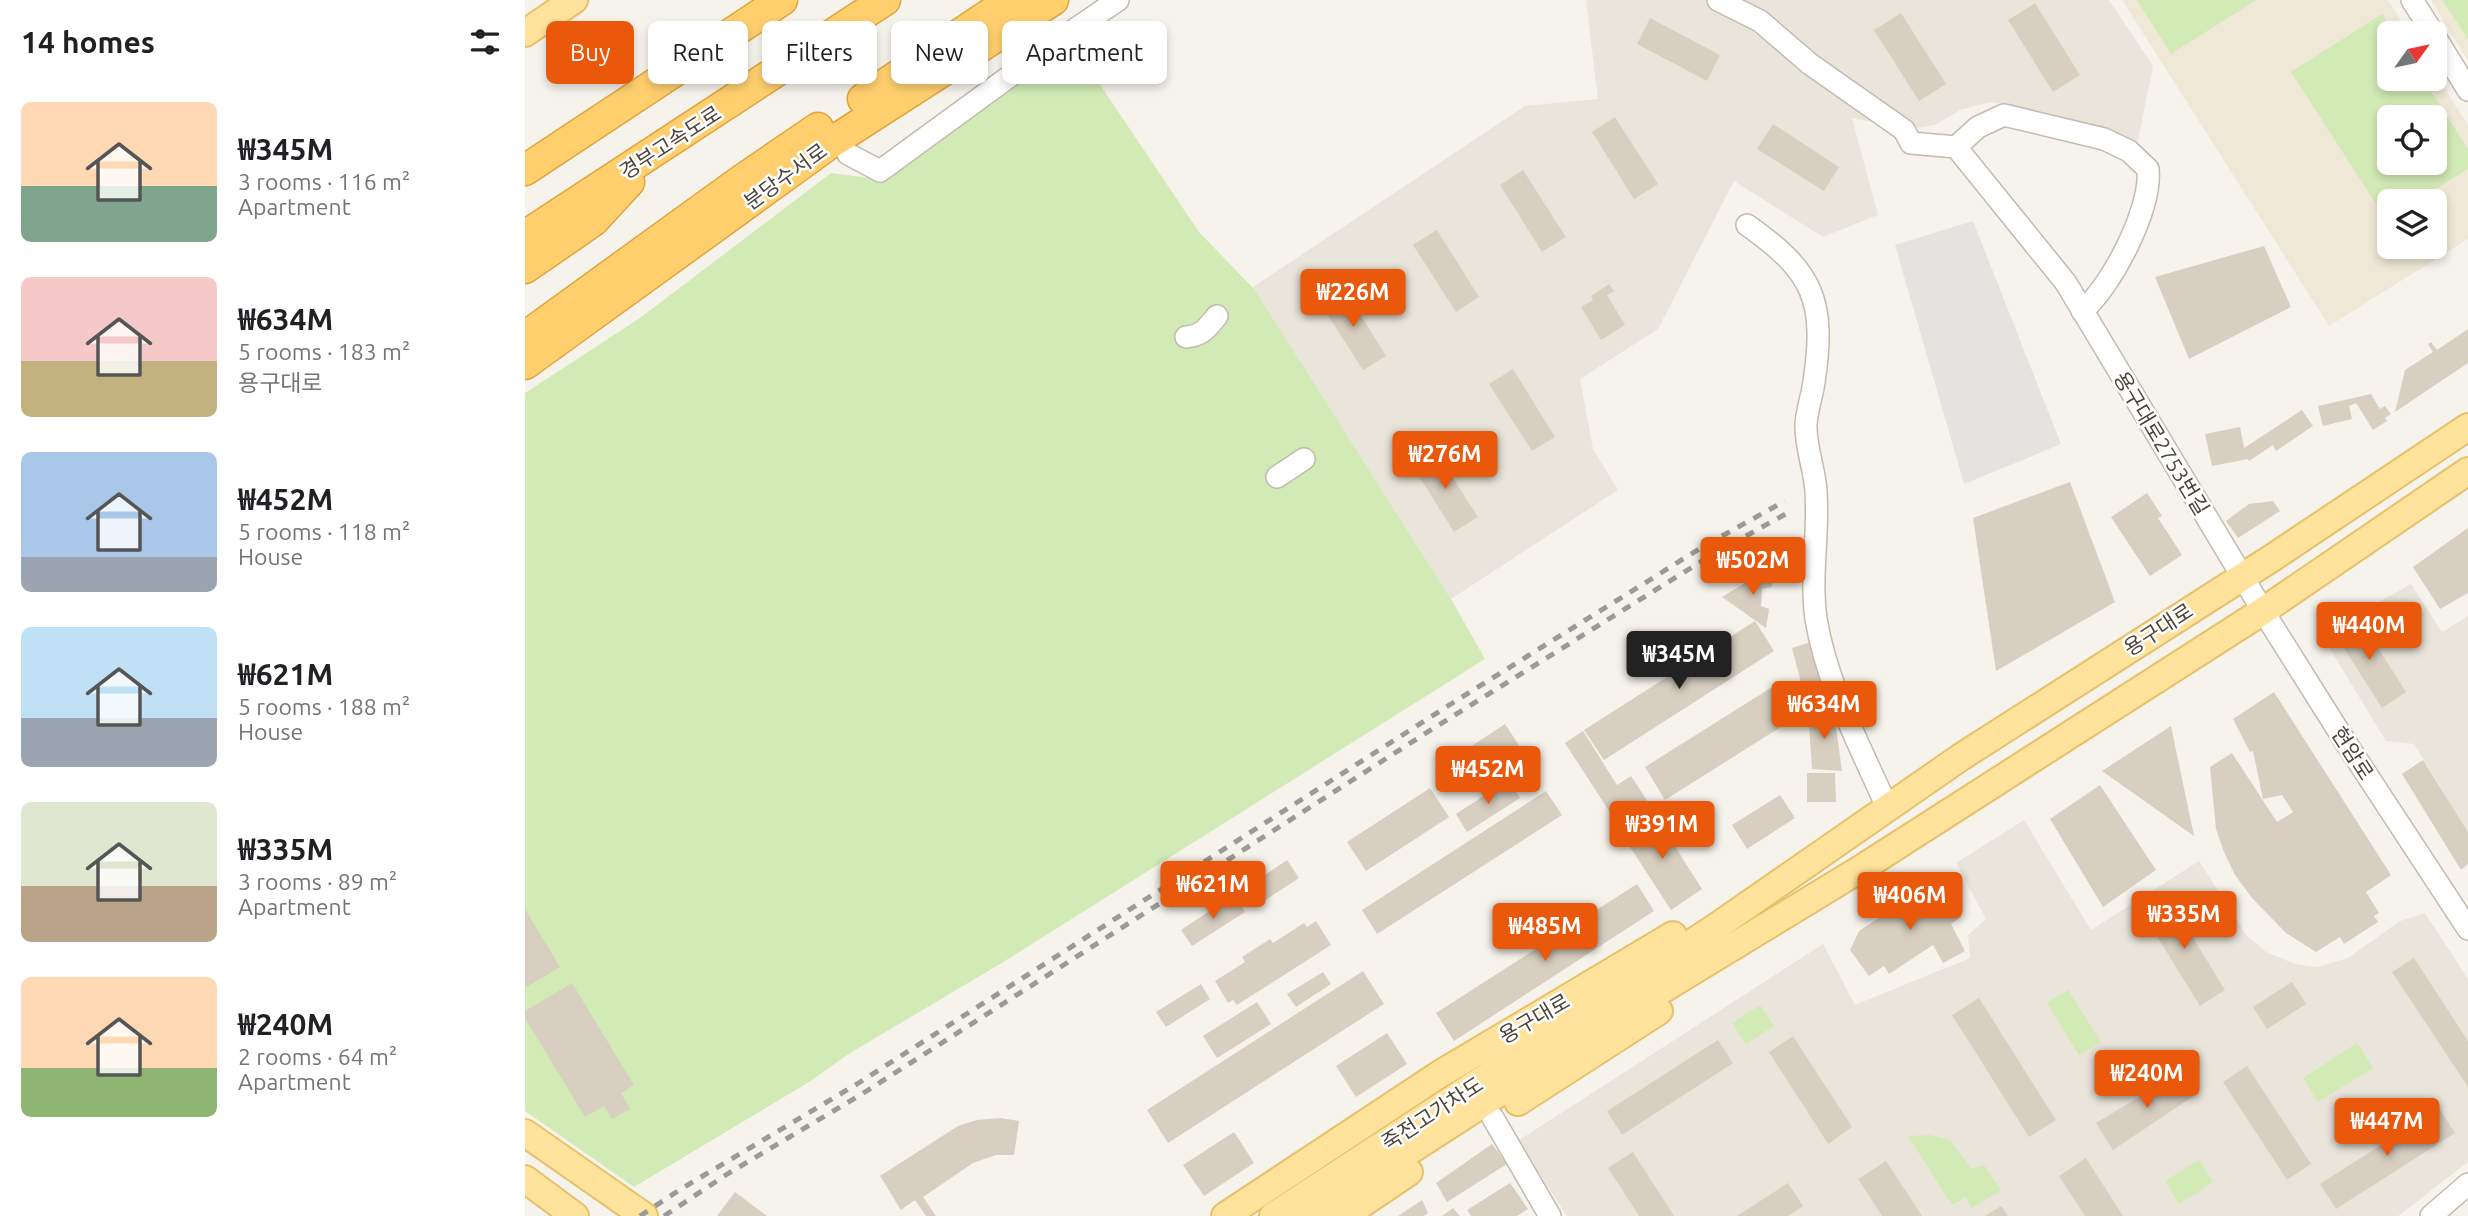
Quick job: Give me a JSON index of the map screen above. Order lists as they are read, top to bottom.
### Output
{
  "streets": {
    "highway": ["경부고속도로", "분당수서로"],
    "main road": ["용구대로", "죽전고가차도"],
    "street": ["용구대로2753번길", "현암로"]
  },
  "crossings": [
    ["용구대로2753번길", "용구대로"],
    ["용구대로2753번길", "현암로"],
    ["용구대로", "현암로"],
    ["용구대로", "죽전고가차도"]
  ],
  "north": "top right",
  "page": {
    "heading": "14 homes",
    "chip": [
      "Buy",
      "Rent",
      "Filters",
      "New",
      "Apartment"
    ],
    "list": [
      {
        "name": "₩345M",
        "note": "3 rooms · 116 m² · Apartment"
      },
      {
        "name": "₩634M",
        "note": "5 rooms · 183 m² · 용구대로"
      },
      {
        "name": "₩452M",
        "note": "5 rooms · 118 m² · House"
      },
      {
        "name": "₩621M",
        "note": "5 rooms · 188 m² · House"
      },
      {
        "name": "₩335M",
        "note": "3 rooms · 89 m² · Apartment"
      },
      {
        "name": "₩240M",
        "note": "2 rooms · 64 m² · Apartment"
      }
    ],
    "price": [
      "₩226M",
      "₩276M",
      "₩502M",
      "₩440M",
      "₩345M",
      "₩634M",
      "₩452M",
      "₩391M",
      "₩621M",
      "₩406M",
      "₩335M",
      "₩485M",
      "₩240M",
      "₩447M"
    ]
  }
}
